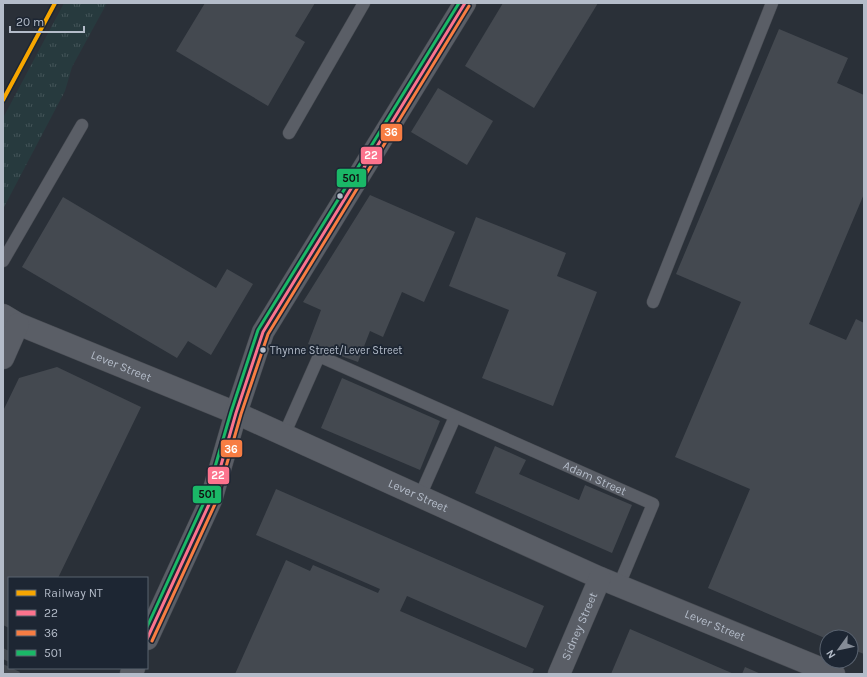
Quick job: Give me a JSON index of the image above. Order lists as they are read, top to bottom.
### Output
{
  "streets": {
    "street": ["Lever Street", "Sidney Street"],
    "lane": ["Adam Street"]
  },
  "crossings": [
    ["Lever Street", "Adam Street"],
    ["Lever Street", "Sidney Street"],
    ["Adam Street", "Sidney Street"]
  ],
  "places": ["Thynne Street/Lever Street"],
  "lines": [
    "rail line NT",
    "transit line 22",
    "transit line 501",
    "transit line 36"
  ],
  "legend": [
    "Railway NT",
    "22",
    "36",
    "501"
  ],
  "scale_bar": "20 m",
  "north": "bottom left"
}
